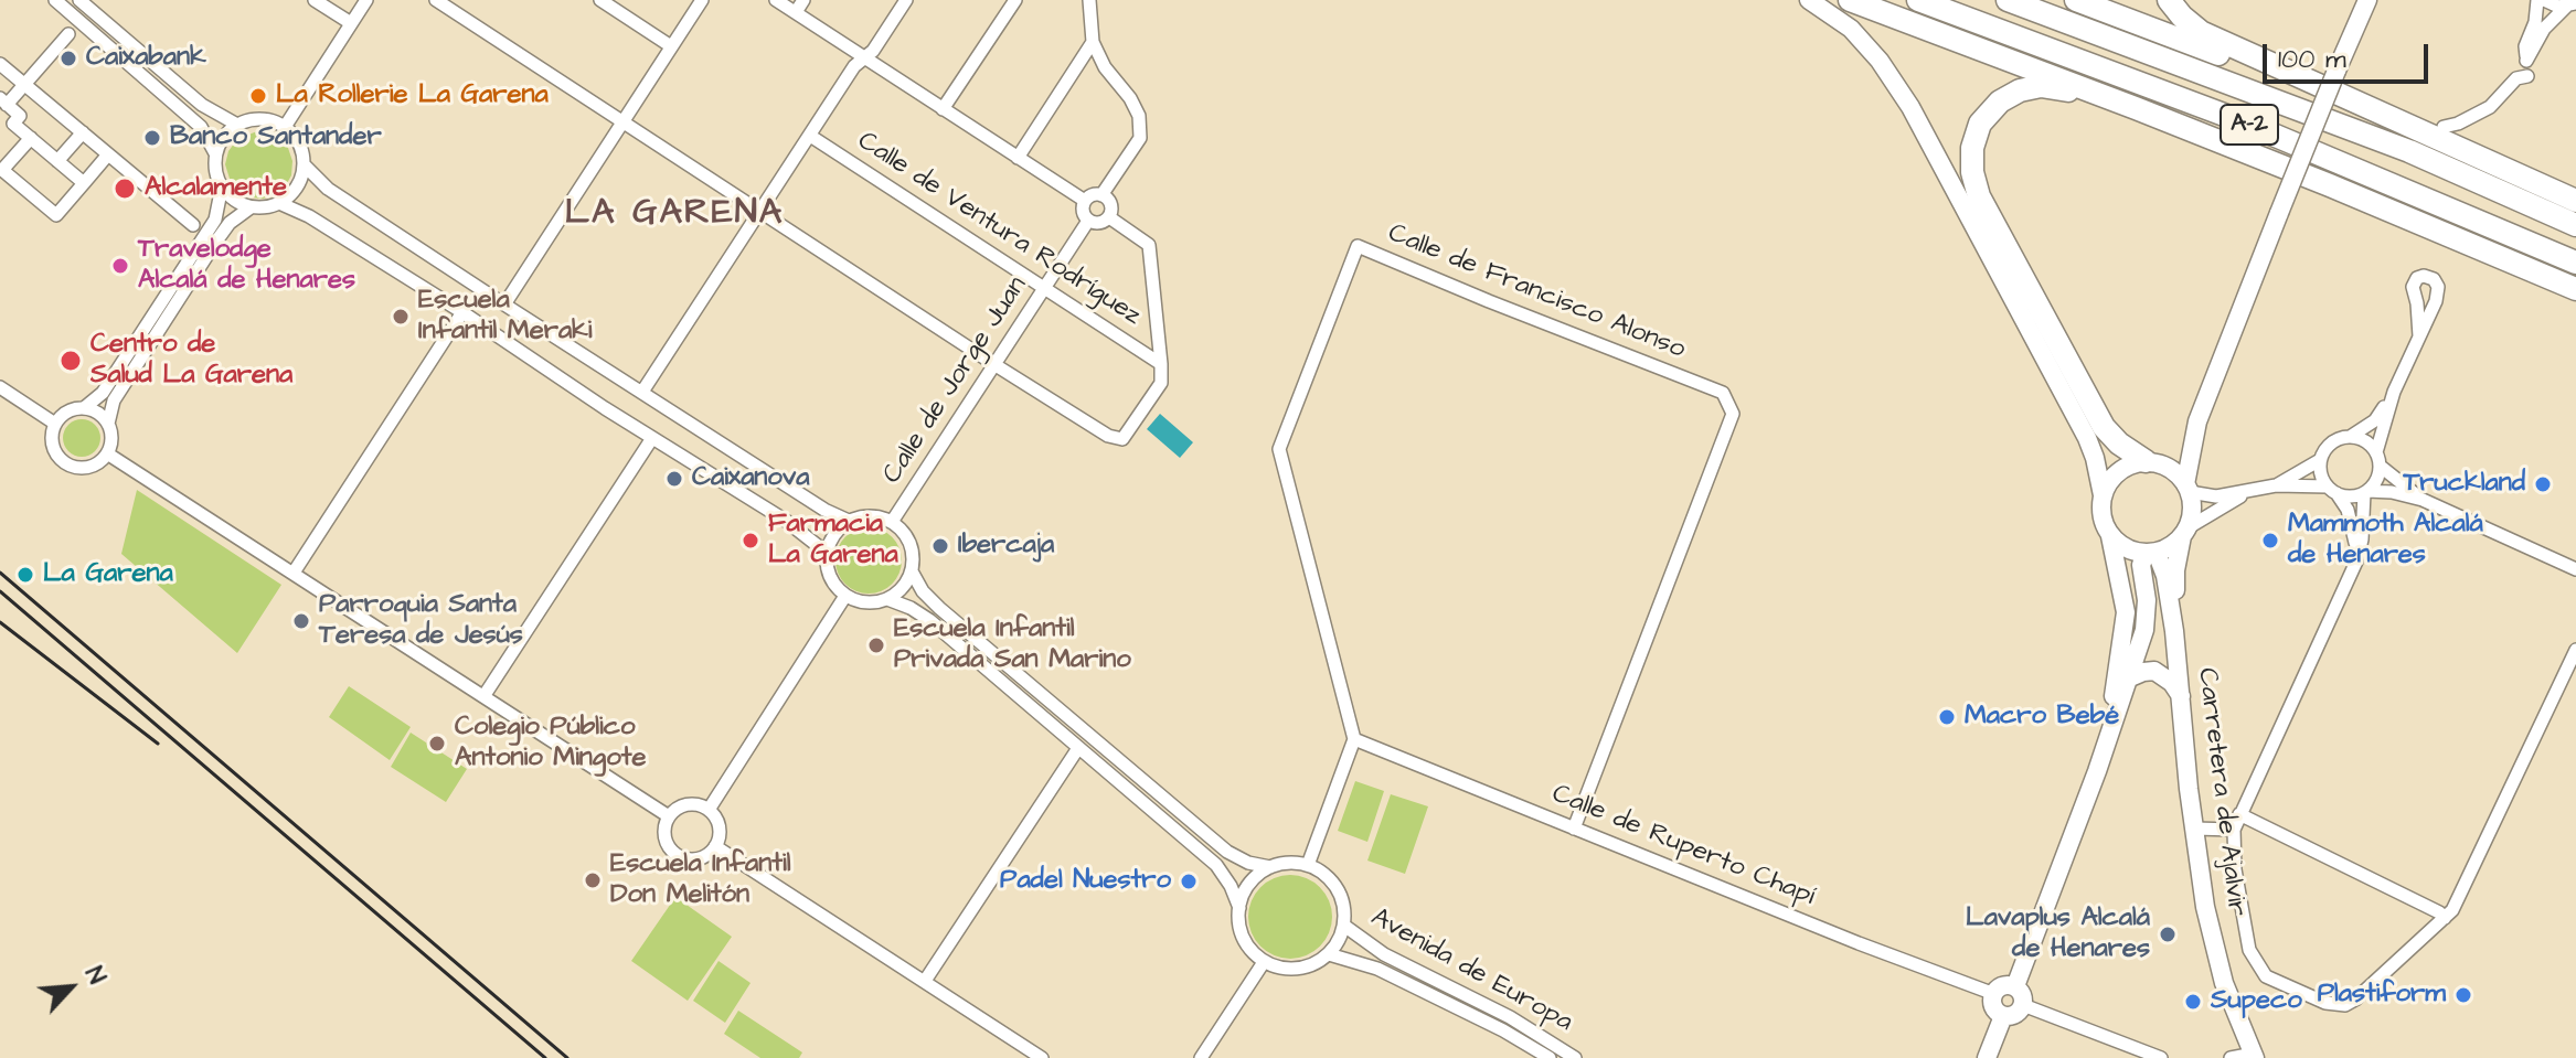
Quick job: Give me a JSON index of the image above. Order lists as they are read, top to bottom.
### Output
{
  "streets": {
    "highway": ["A-2"],
    "street": [
      "Calle de Ventura Rodríguez",
      "Calle de Francisco Alonso",
      "Calle de Jorge Juan",
      "Carretera de Ajalvir",
      "Calle de Ruperto Chapí",
      "Avenida de Europa"
    ]
  },
  "crossings": [
    ["Calle de Ventura Rodríguez", "Calle de Jorge Juan"],
    ["Calle de Francisco Alonso", "Calle de Ruperto Chapí"]
  ],
  "districts": ["LA GARENA"],
  "places": [
    "Caixabank",
    "La Rollerie La Garena",
    "Banco Santander",
    "Alcalamente",
    "Travelodge Alcalá de Henares",
    "Escuela Infantil Meraki",
    "Centro de Salud La Garena",
    "Caixanova",
    "Truckland",
    "Farmacia La Garena",
    "Mammoth Alcalá de Henares",
    "Ibercaja",
    "La Garena",
    "Parroquia Santa Teresa de Jesús",
    "Escuela Infantil Privada San Marino",
    "Macro Bebé",
    "Colegio Público Antonio Mingote",
    "Escuela Infantil Don Melitón",
    "Padel Nuestro",
    "Lavaplus Alcalá de Henares",
    "Plastiform",
    "Supeco"
  ],
  "scale_bar": "100 m",
  "north": "top right"
}
